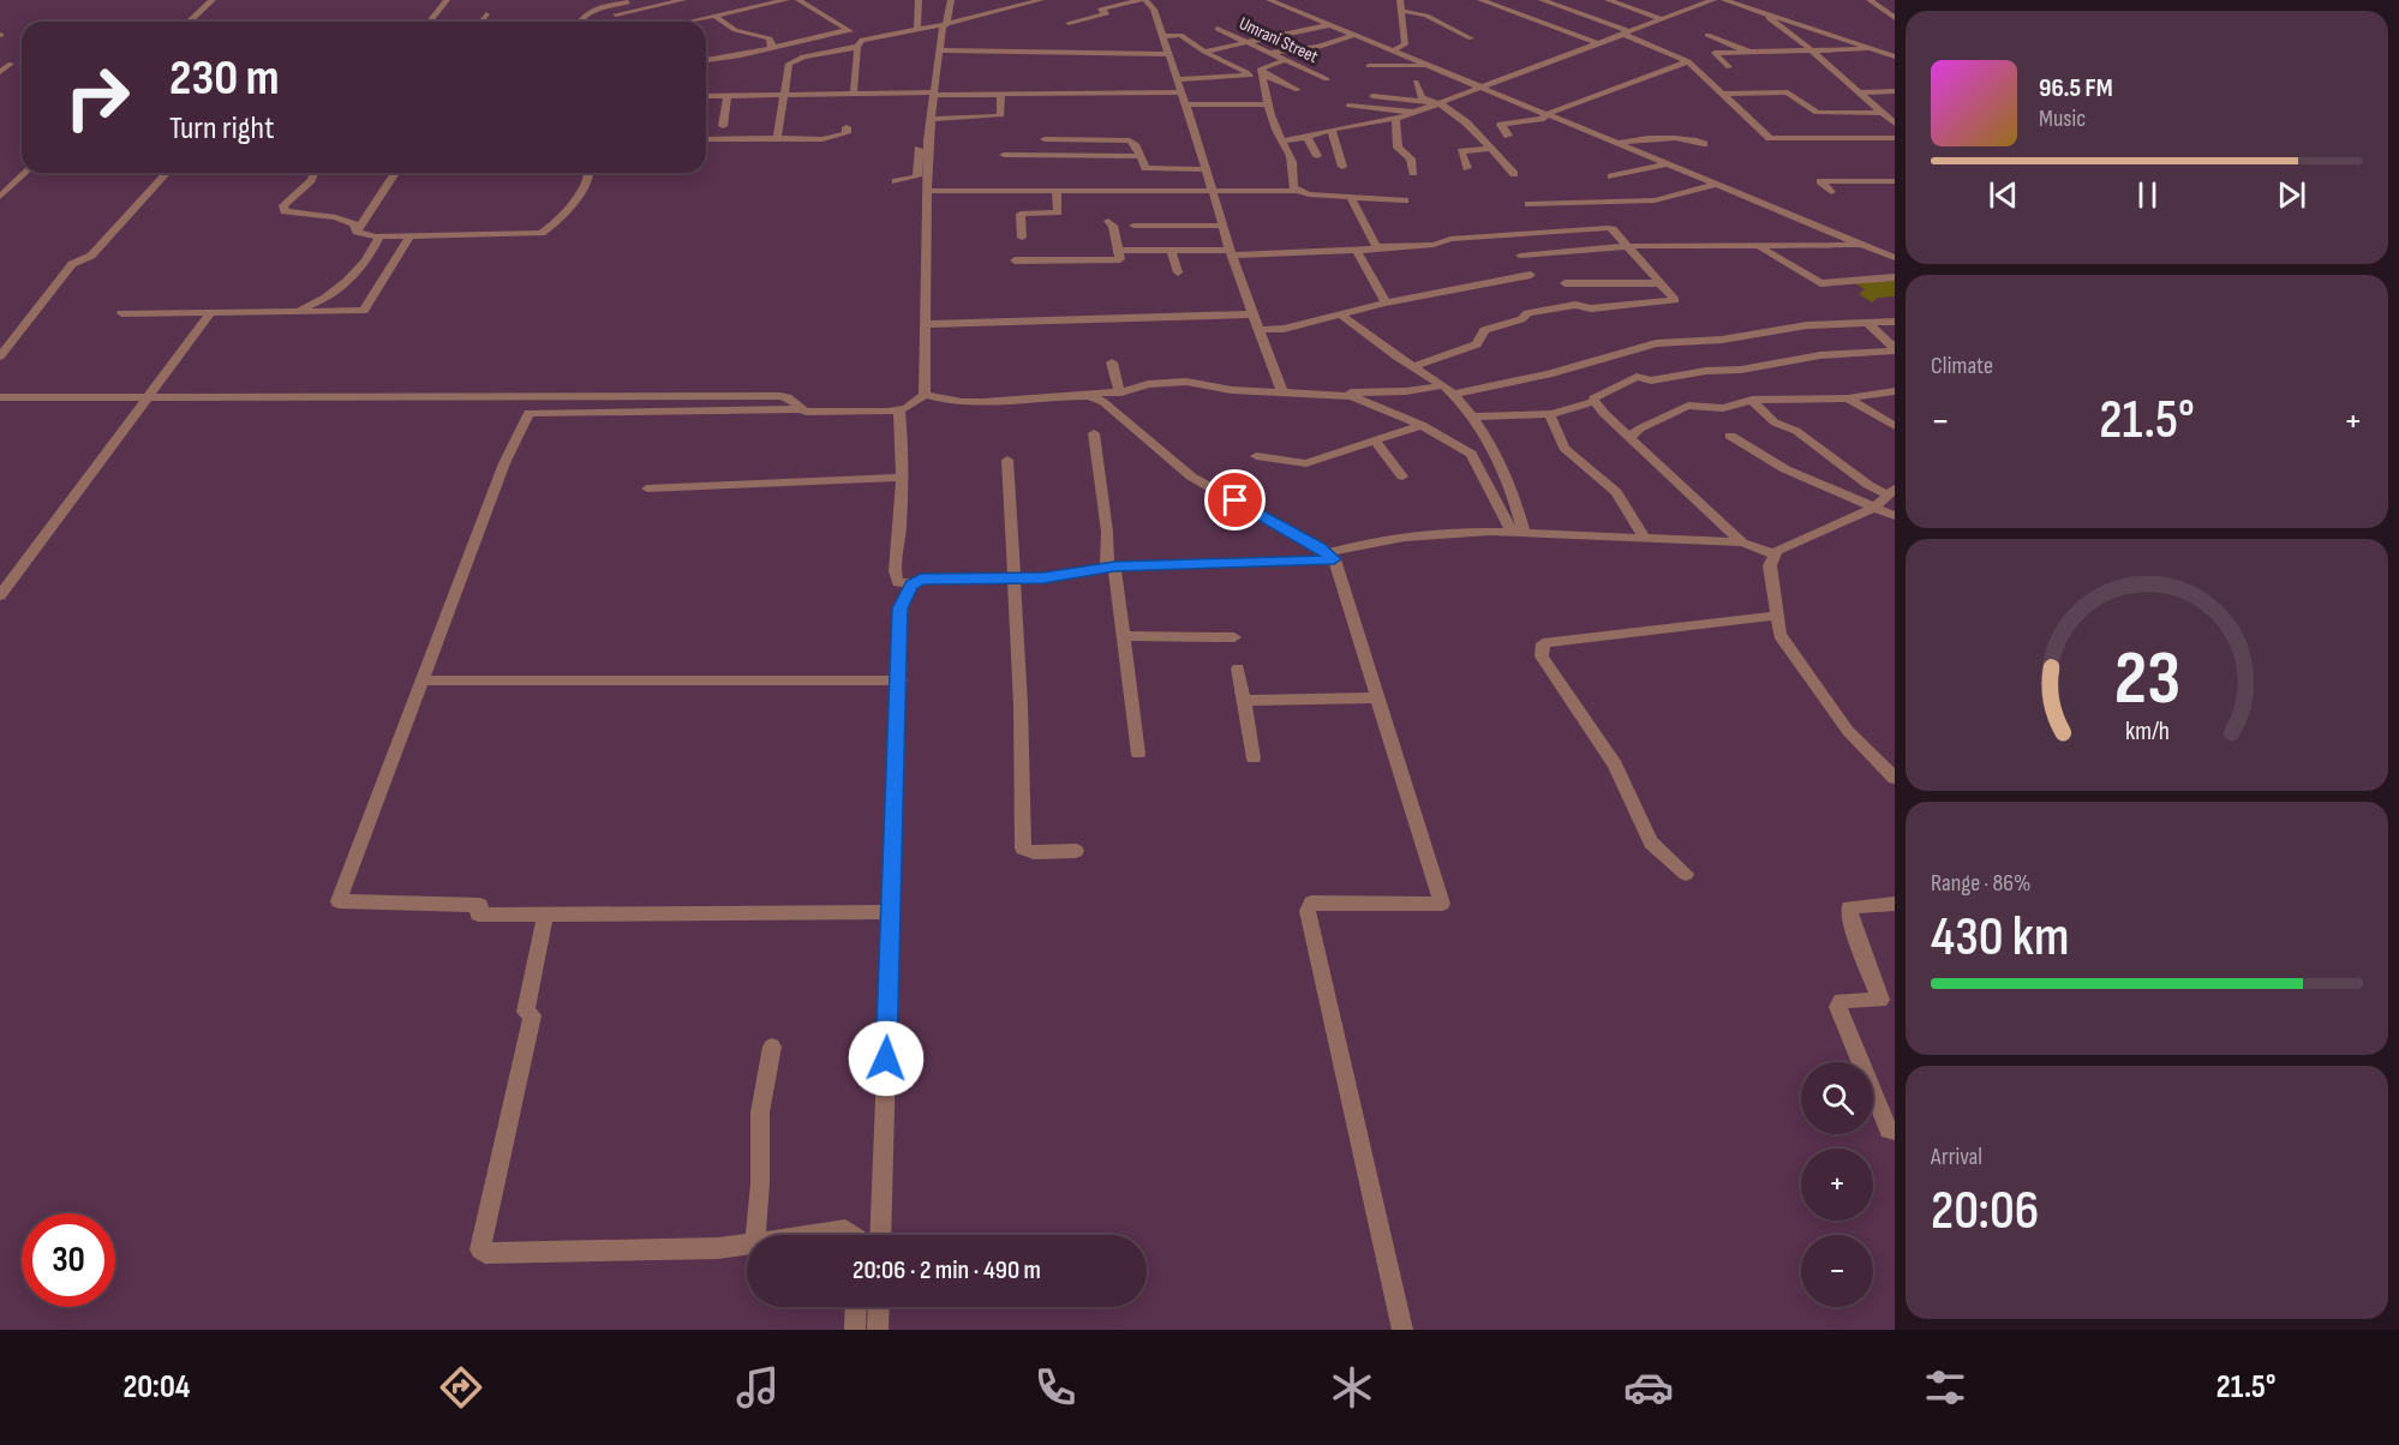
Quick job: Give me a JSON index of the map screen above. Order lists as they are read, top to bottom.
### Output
{
  "streets": {
    "street": ["Umrani Street"]
  },
  "page": {
    "turn": ["230 m", "Turn right"],
    "song": ["96.5 FM", "Music"],
    "tile": [
      "Climate",
      ["Range · 86%", "430 km"],
      ["Arrival", "20:06"]
    ],
    "heat": ["−", "21.5°", "+"],
    "map_buttons": ["+", "−"],
    "limit": "30",
    "trip": "20:06 · 2 min · 490 m",
    "tabs": ["20:04", "21.5°"],
    "gauge": ["23", "km/h"]
  }
}
